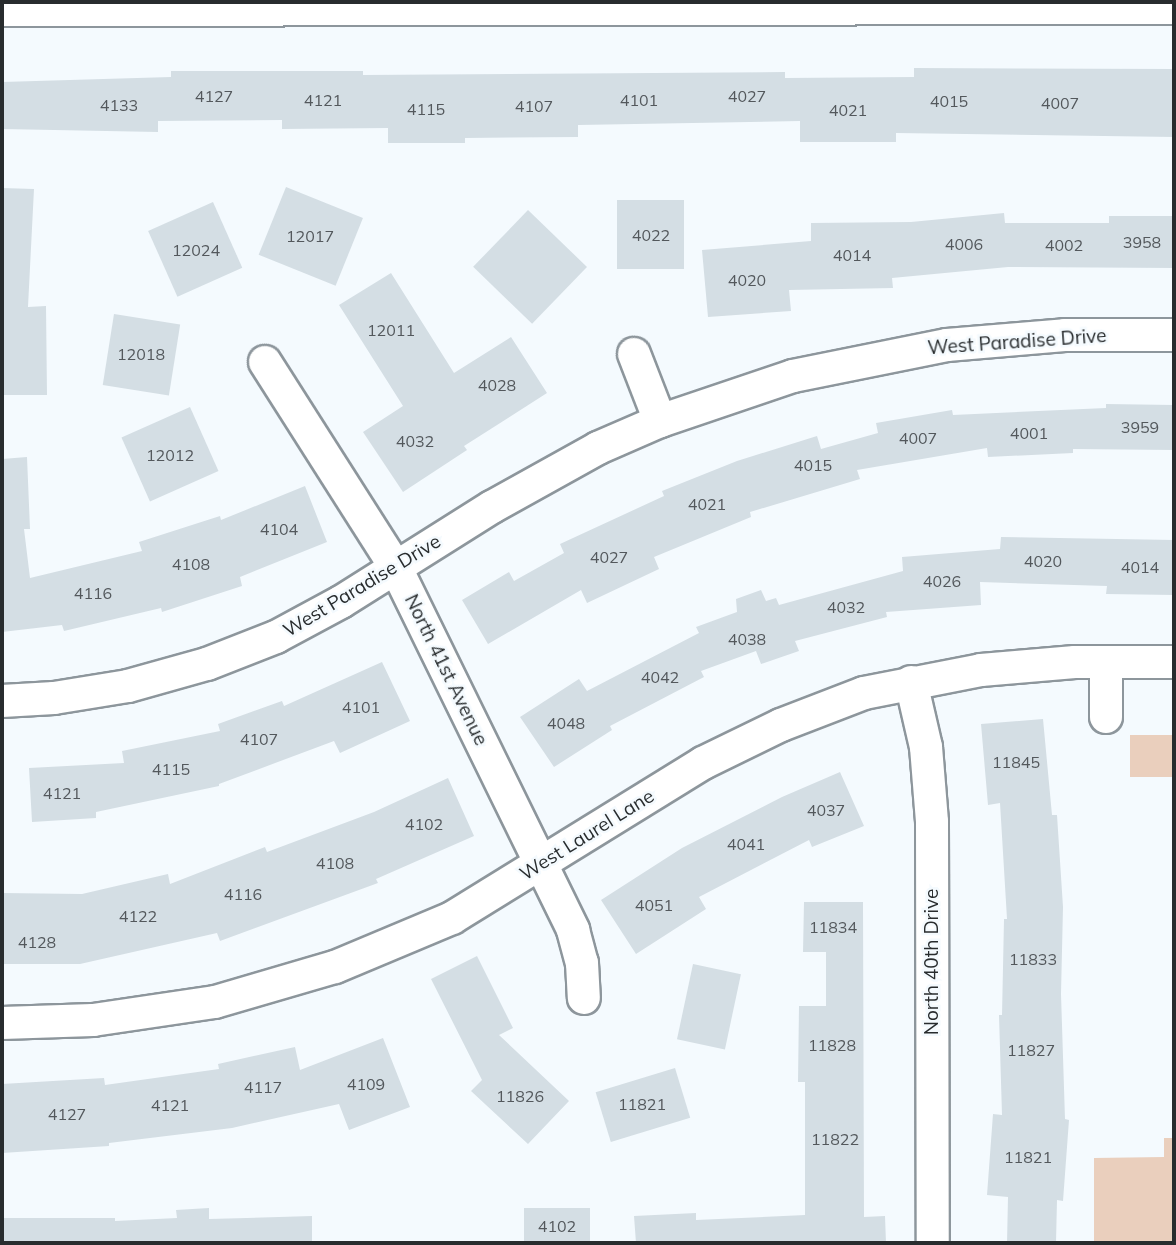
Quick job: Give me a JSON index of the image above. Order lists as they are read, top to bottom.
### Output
{
  "streets": {
    "street": [
      "West Paradise Drive",
      "North 41st Avenue",
      "West Laurel Lane",
      "North 40th Drive"
    ]
  },
  "crossings": [
    ["West Paradise Drive", "North 41st Avenue"],
    ["North 41st Avenue", "West Laurel Lane"],
    ["West Laurel Lane", "North 40th Drive"]
  ],
  "house_numbers": [
    "4127",
    "4027",
    "4121",
    "4101",
    "4015",
    "4007",
    "4133",
    "4107",
    "4115",
    "4021",
    "4022",
    "12017",
    "3958",
    "4006",
    "4002",
    "12024",
    "4014",
    "4020",
    "12011",
    "12018",
    "4028",
    "3959",
    "4001",
    "4007",
    "4032",
    "12012",
    "4015",
    "4021",
    "4104",
    "4027",
    "4020",
    "4108",
    "4014",
    "4026",
    "4116",
    "4032",
    "4038",
    "4042",
    "4101",
    "4048",
    "4107",
    "11845",
    "4115",
    "4121",
    "4037",
    "4102",
    "4041",
    "4108",
    "4116",
    "4051",
    "4122",
    "11834",
    "4128",
    "11833",
    "11828",
    "11827",
    "4109",
    "4117",
    "11826",
    "11821",
    "4121",
    "4127",
    "11822",
    "11821",
    "4102"
  ]
}
